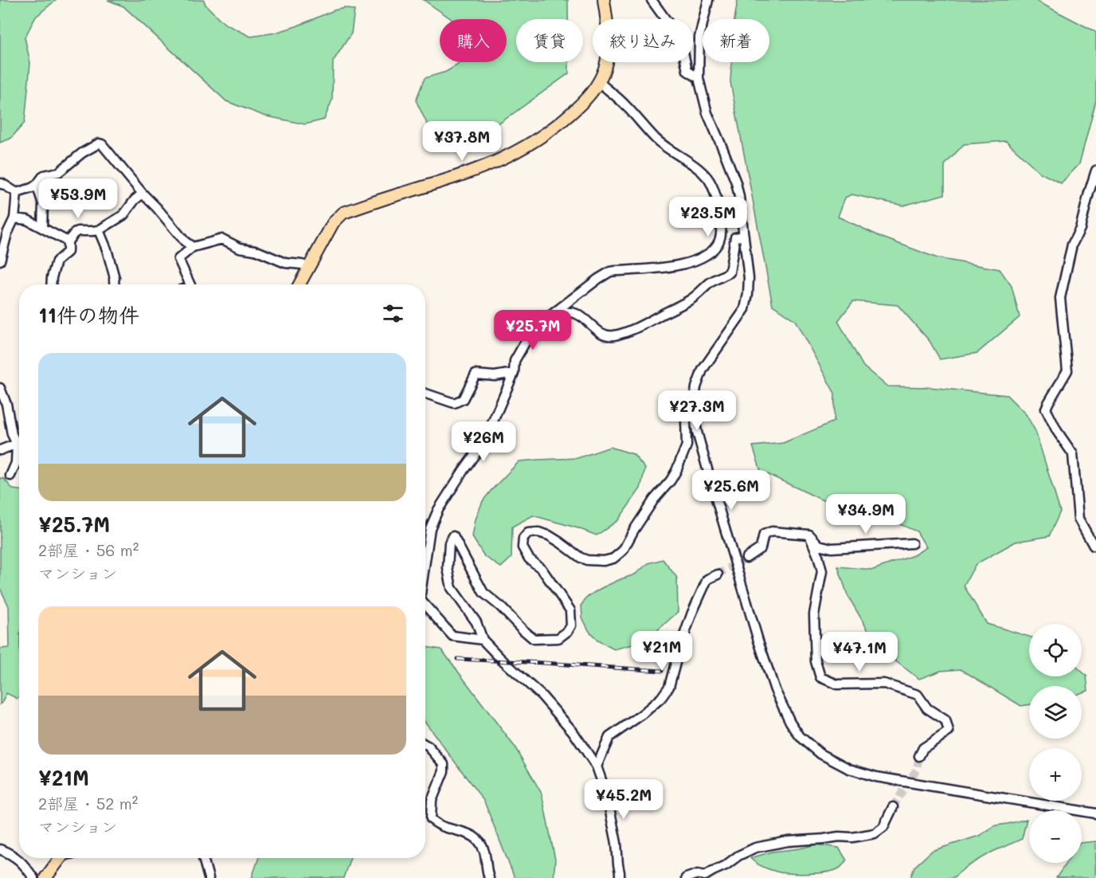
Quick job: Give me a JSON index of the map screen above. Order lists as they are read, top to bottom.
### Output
{
  "page": {
    "chip": [
      "購入",
      "賃貸",
      "絞り込み",
      "新着"
    ],
    "price": [
      "¥37.8M",
      "¥53.9M",
      "¥23.5M",
      "¥25.7M",
      "¥27.3M",
      "¥26M",
      "¥25.6M",
      "¥34.9M",
      "¥21M",
      "¥47.1M",
      "¥45.2M"
    ],
    "heading": "11件の物件",
    "list": [
      {
        "name": "¥25.7M",
        "note": "2部屋 · 56 m² · マンション"
      },
      {
        "name": "¥21M",
        "note": "2部屋 · 52 m² · マンション"
      }
    ],
    "map_buttons": ["+", "−"]
  }
}
